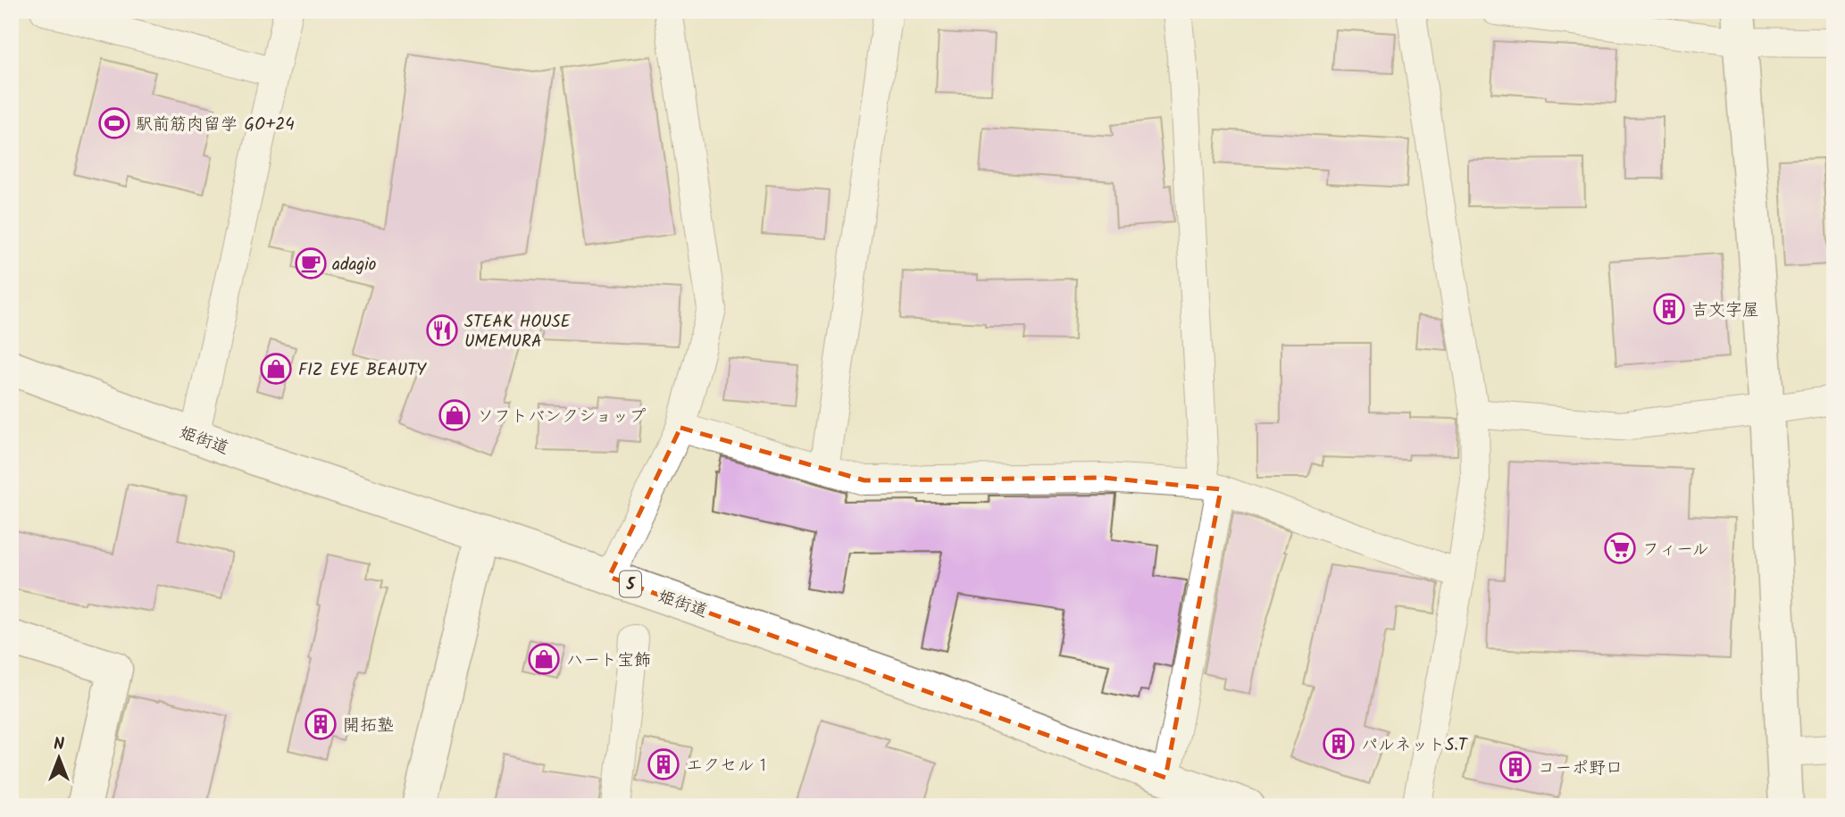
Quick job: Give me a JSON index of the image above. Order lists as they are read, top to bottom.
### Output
{
  "streets": {
    "main road": ["姫街道", "5"]
  },
  "places": {
    "sports": ["駅前筋肉留学 GO+24"],
    "cafe": ["adagio"],
    "building": [
      "吉文字屋",
      "開拓塾",
      "パルネットS.T",
      "エクセル１",
      "コーポ野口"
    ],
    "restaurant": ["STEAK HOUSE UMEMURA"],
    "shop": ["FIZ EYE BEAUTY", "ソフトバンクショップ", "ハート宝飾"],
    "supermarket": ["フィール"]
  },
  "north": "top"
}
